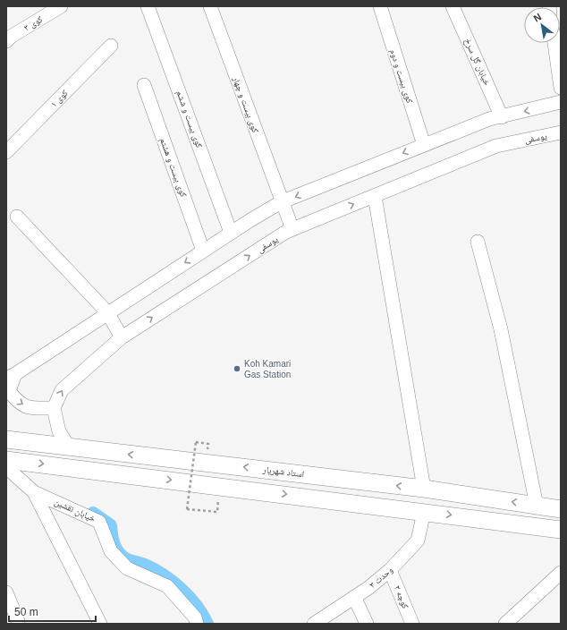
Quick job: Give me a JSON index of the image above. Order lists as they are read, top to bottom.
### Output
{
  "streets": {
    "main road": ["استاد شهریار"],
    "street": [
      "کوی ۳",
      "خیابان گل سرخ",
      "کوی بیست و دوم",
      "کوی ۱",
      "کوی بیست و چهار",
      "کوی بیست و ششم",
      "یوسفی",
      "کوی بیست و هشتم",
      "خیابان نقشین",
      "وحدت ۳",
      "کوچه ۲"
    ]
  },
  "crossings": [
    ["کوی بیست و چهار", "یوسفی"],
    ["وحدت ۳", "کوچه ۲"]
  ],
  "places": ["Koh Kamari Gas Station"],
  "scale_bar": "50 m",
  "north": "top left"
}
